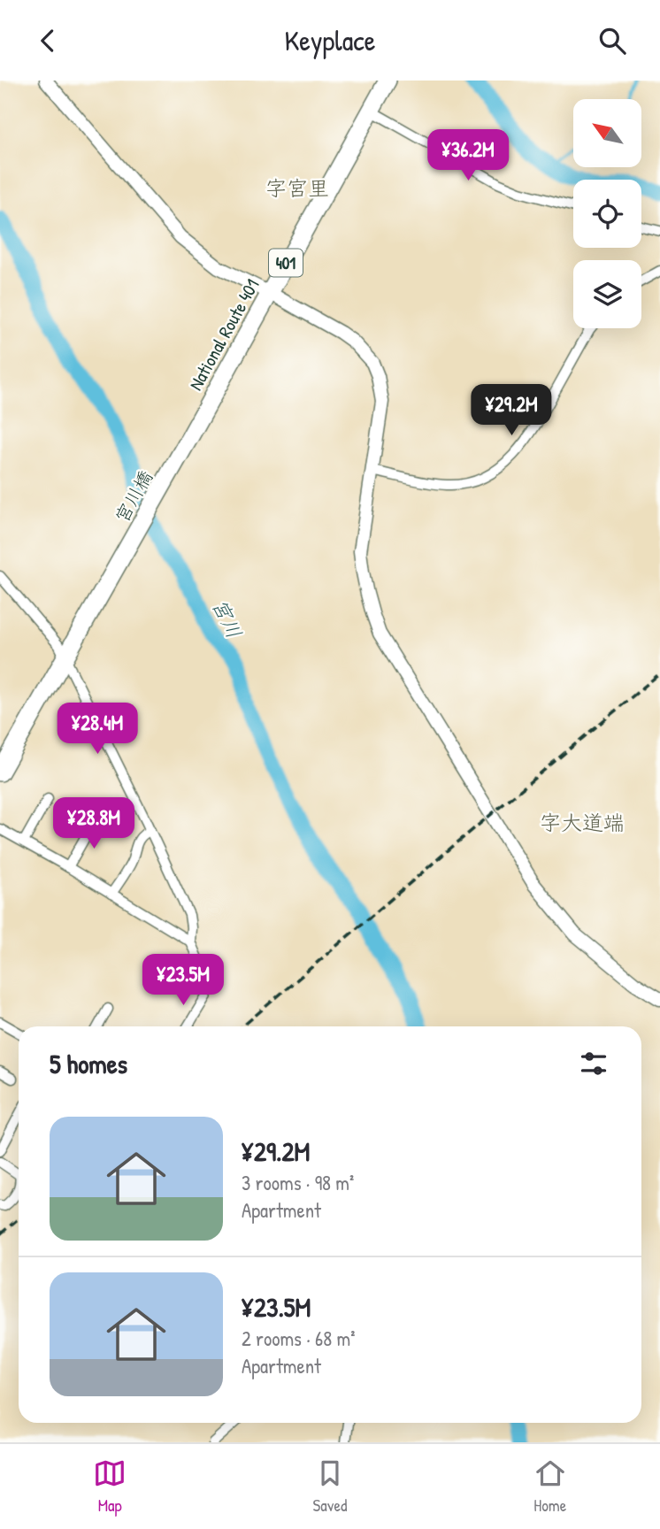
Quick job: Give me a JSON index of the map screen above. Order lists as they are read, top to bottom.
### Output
{
  "streets": {
    "highway": ["401", "National Route 401", "宮川橋"]
  },
  "crossings": [
    ["401", "宮川橋"],
    ["National Route 401", "宮川橋"]
  ],
  "districts": ["字宮里", "字大道端"],
  "water": ["宮川"],
  "north": "top left",
  "page": {
    "header": "Keyplace",
    "price": [
      "¥36.2M",
      "¥29.2M",
      "¥28.4M",
      "¥28.8M",
      "¥23.5M"
    ],
    "heading": "5 homes",
    "list": [
      {
        "name": "¥29.2M",
        "note": "3 rooms · 98 m² · Apartment"
      },
      {
        "name": "¥23.5M",
        "note": "2 rooms · 68 m² · Apartment"
      }
    ],
    "tabs": ["Map", "Saved", "Home"]
  }
}
